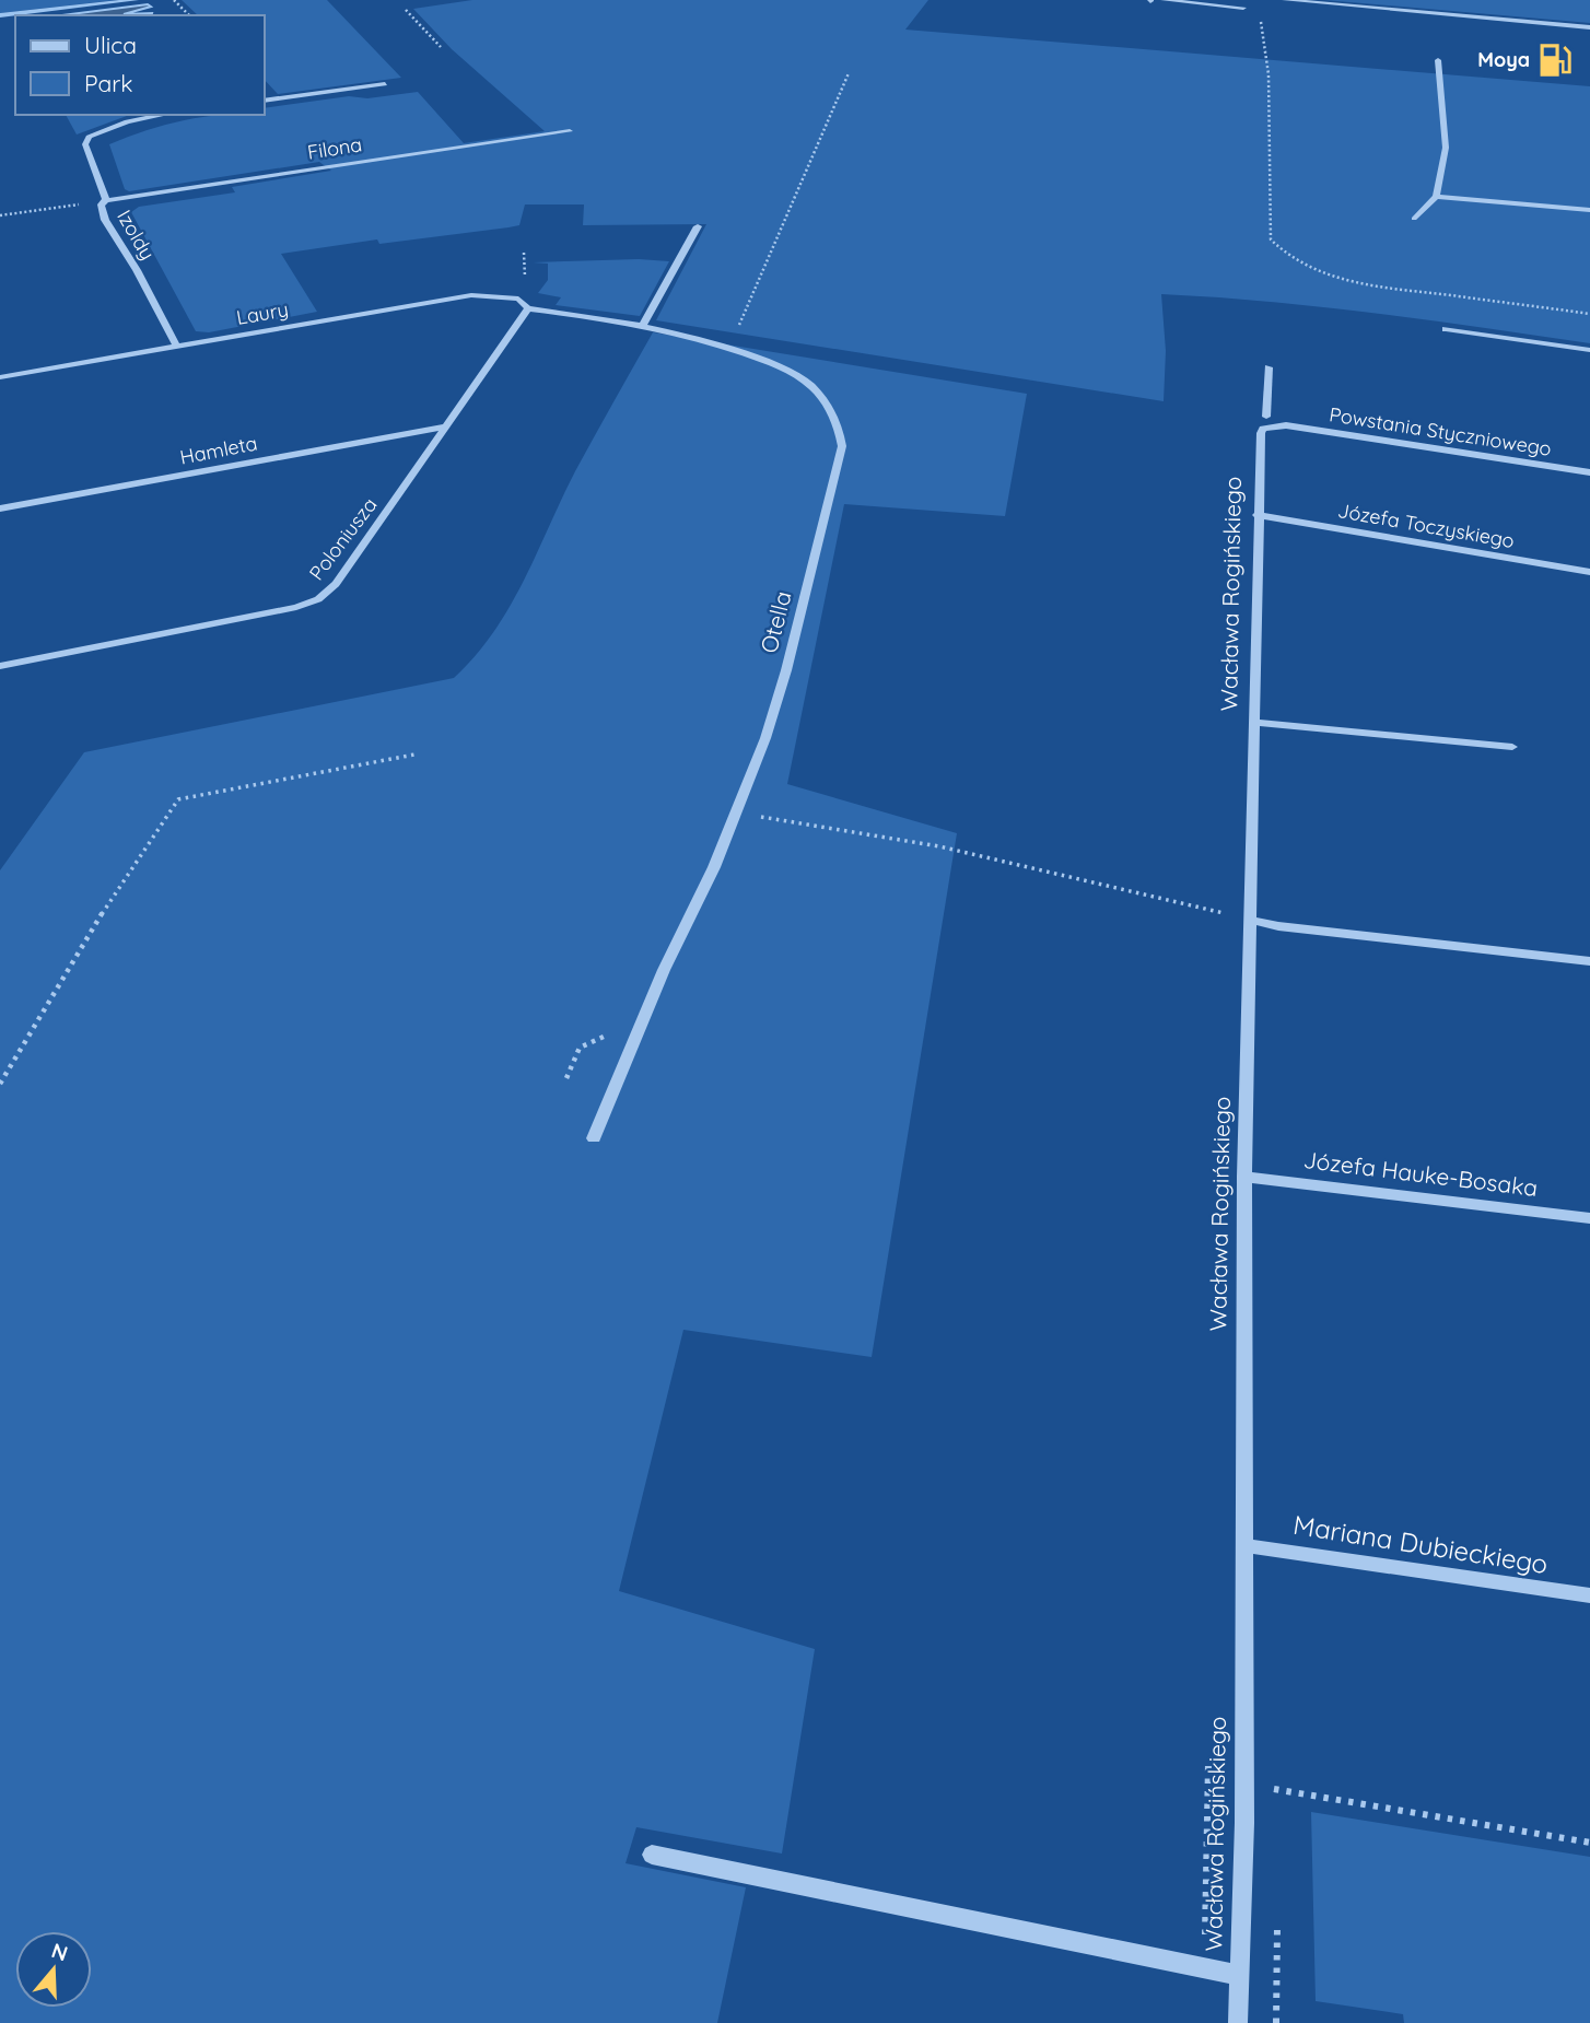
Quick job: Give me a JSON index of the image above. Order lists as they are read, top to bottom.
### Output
{
  "streets": {
    "street": [
      "Filona",
      "Izoldy",
      "Laury",
      "Powstania Styczniowego",
      "Hamleta",
      "Józefa Toczyskiego",
      "Poloniusza",
      "Wacława Rogińskiego",
      "Otella",
      "Józefa Hauke-Bosaka",
      "Mariana Dubieckiego"
    ]
  },
  "crossings": [
    ["Filona", "Izoldy"],
    ["Izoldy", "Laury"],
    ["Laury", "Poloniusza"],
    ["Laury", "Otella"],
    ["Powstania Styczniowego", "Wacława Rogińskiego"],
    ["Hamleta", "Poloniusza"],
    ["Józefa Toczyskiego", "Wacława Rogińskiego"],
    ["Poloniusza", "Otella"],
    ["Wacława Rogińskiego", "Józefa Hauke-Bosaka"],
    ["Wacława Rogińskiego", "Mariana Dubieckiego"]
  ],
  "places": {
    "fuel station": ["Moya"]
  },
  "legend": ["Ulica", "Park"],
  "north": "top"
}
